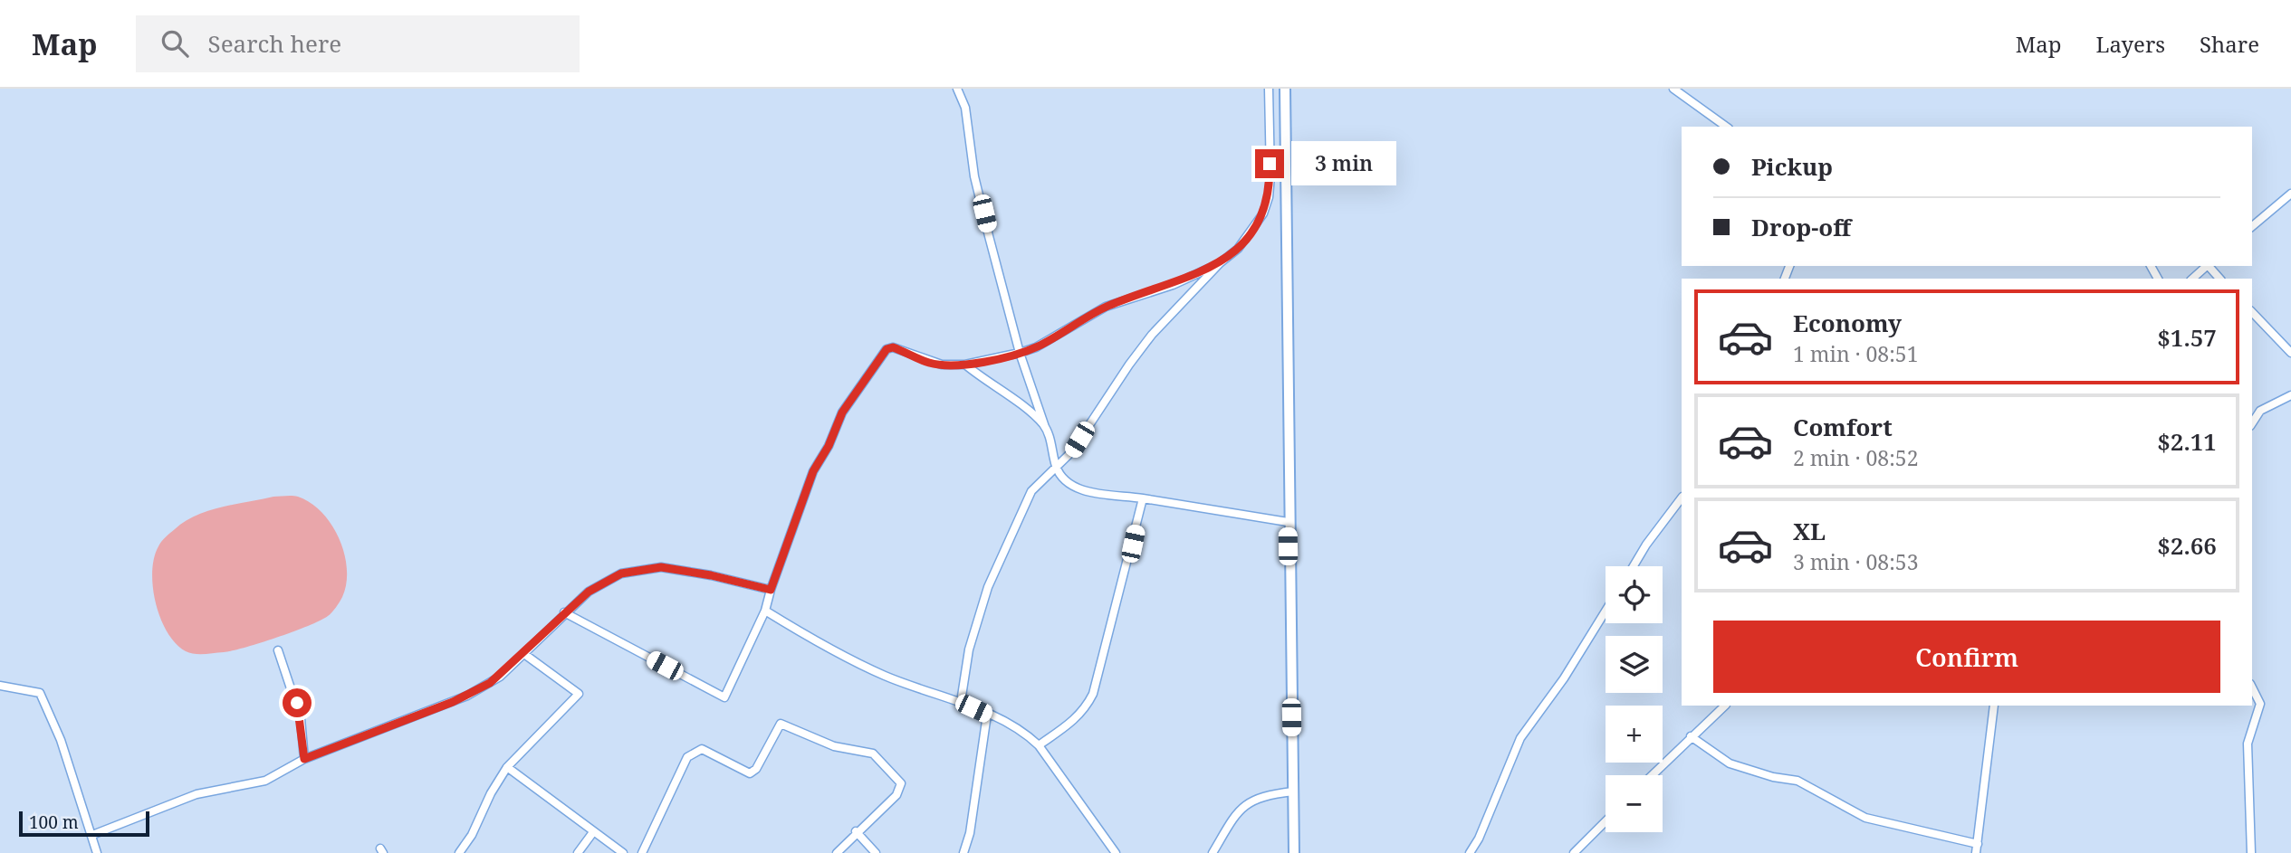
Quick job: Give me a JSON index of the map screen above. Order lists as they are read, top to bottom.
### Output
{
  "scale_bar": "100 m",
  "page": {
    "header": "Map",
    "search": "Search here",
    "nav": ["Map", "Layers", "Share"],
    "banner": ["Pickup", "Drop-off"],
    "bubble": "3 min",
    "list": [
      {
        "name": "Economy",
        "note": "1 min · 08:51",
        "value": "$1.57"
      },
      {
        "name": "Comfort",
        "note": "2 min · 08:52",
        "value": "$2.11"
      },
      {
        "name": "XL",
        "note": "3 min · 08:53",
        "value": "$2.66"
      }
    ],
    "map_buttons": ["+", "−"],
    "buttons": "Confirm",
    "scale": "100 m"
  }
}
